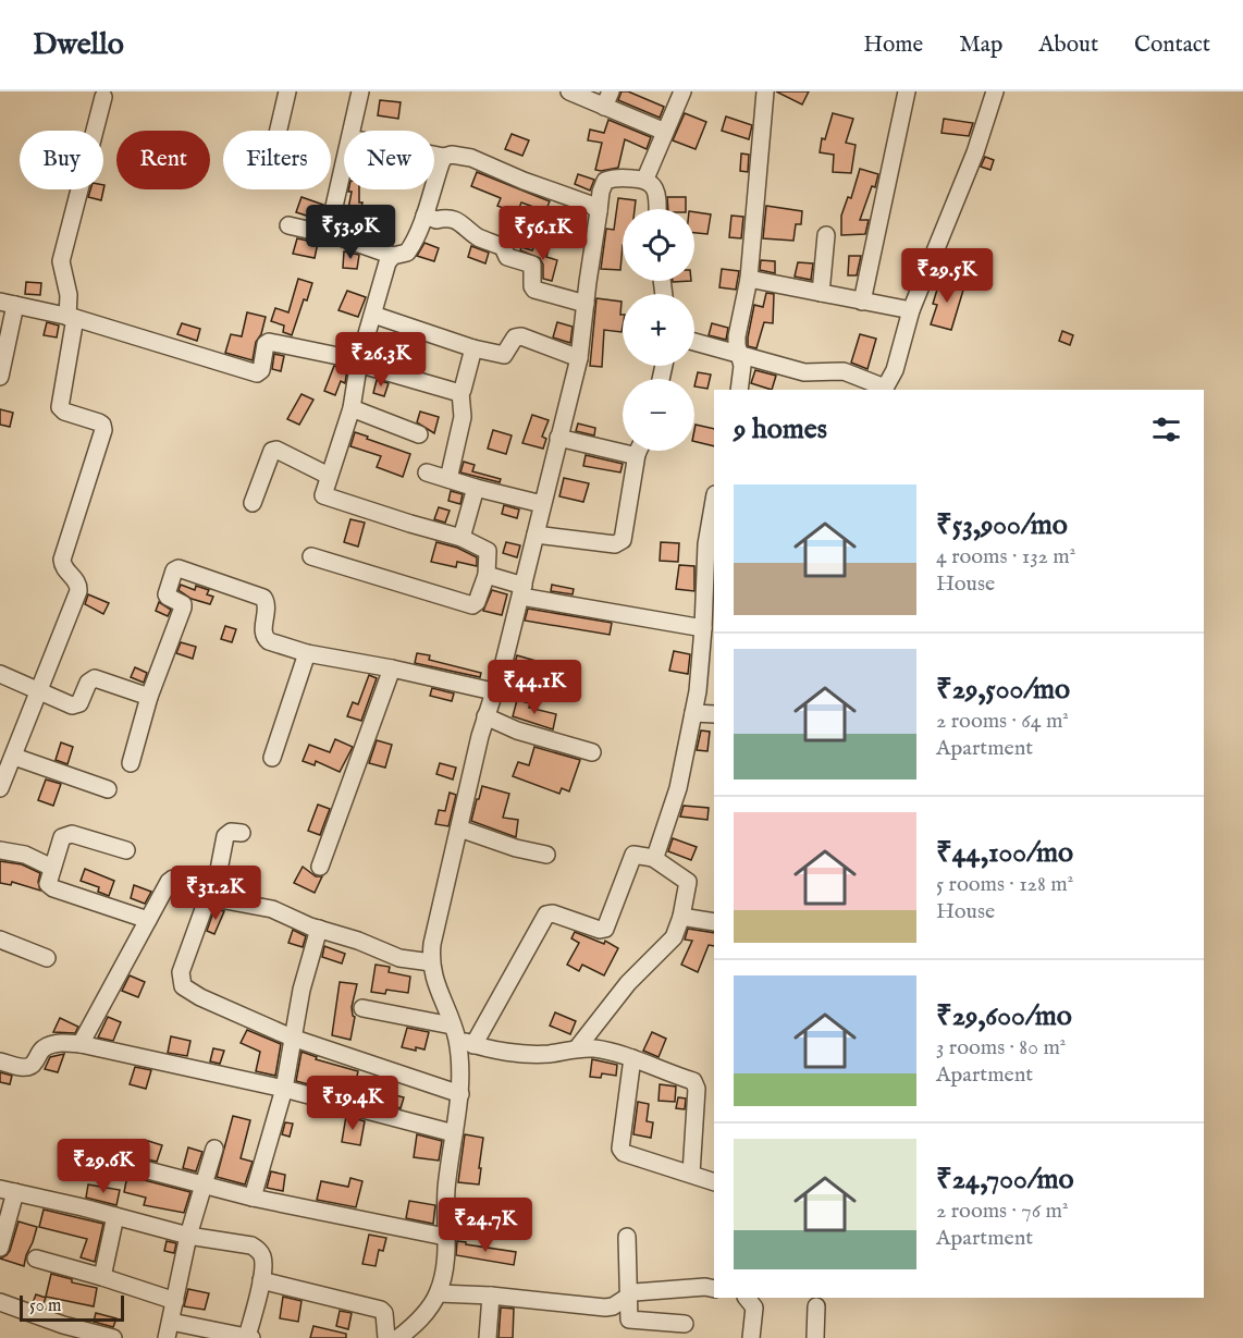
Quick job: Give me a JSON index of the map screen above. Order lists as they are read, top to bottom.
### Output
{
  "scale_bar": "50 m",
  "page": {
    "header": "Dwello",
    "nav": [
      "Home",
      "Map",
      "About",
      "Contact"
    ],
    "chip": [
      "Buy",
      "Rent",
      "Filters",
      "New"
    ],
    "price": [
      "₹53.9K",
      "₹56.1K",
      "₹29.5K",
      "₹26.3K",
      "₹44.1K",
      "₹31.2K",
      "₹19.4K",
      "₹29.6K",
      "₹24.7K"
    ],
    "map_buttons": ["+", "−"],
    "heading": "9 homes",
    "list": [
      {
        "name": "₹53,900/mo",
        "note": "4 rooms · 132 m² · House"
      },
      {
        "name": "₹29,500/mo",
        "note": "2 rooms · 64 m² · Apartment"
      },
      {
        "name": "₹44,100/mo",
        "note": "5 rooms · 128 m² · House"
      },
      {
        "name": "₹29,600/mo",
        "note": "3 rooms · 80 m² · Apartment"
      },
      {
        "name": "₹24,700/mo",
        "note": "2 rooms · 76 m² · Apartment"
      }
    ],
    "scale": "50 m"
  }
}
